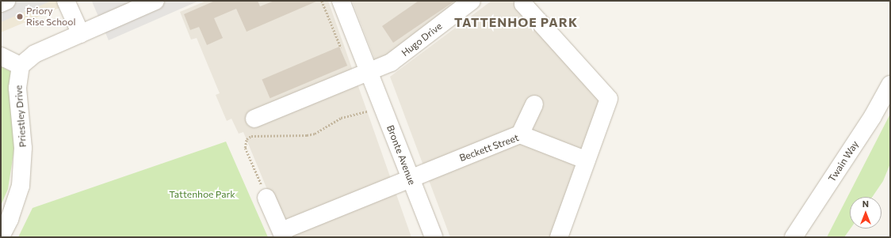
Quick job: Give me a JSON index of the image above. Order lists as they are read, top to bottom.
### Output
{
  "streets": {
    "street": [
      "Hugo Drive",
      "Priestley Drive",
      "Beckett Street",
      "Bronte Avenue",
      "Twain Way"
    ]
  },
  "crossings": [
    ["Hugo Drive", "Bronte Avenue"],
    ["Beckett Street", "Bronte Avenue"]
  ],
  "districts": ["TATTENHOE PARK"],
  "parks": ["Tattenhoe Park"],
  "places": ["Priory Rise School"],
  "north": "top"
}
